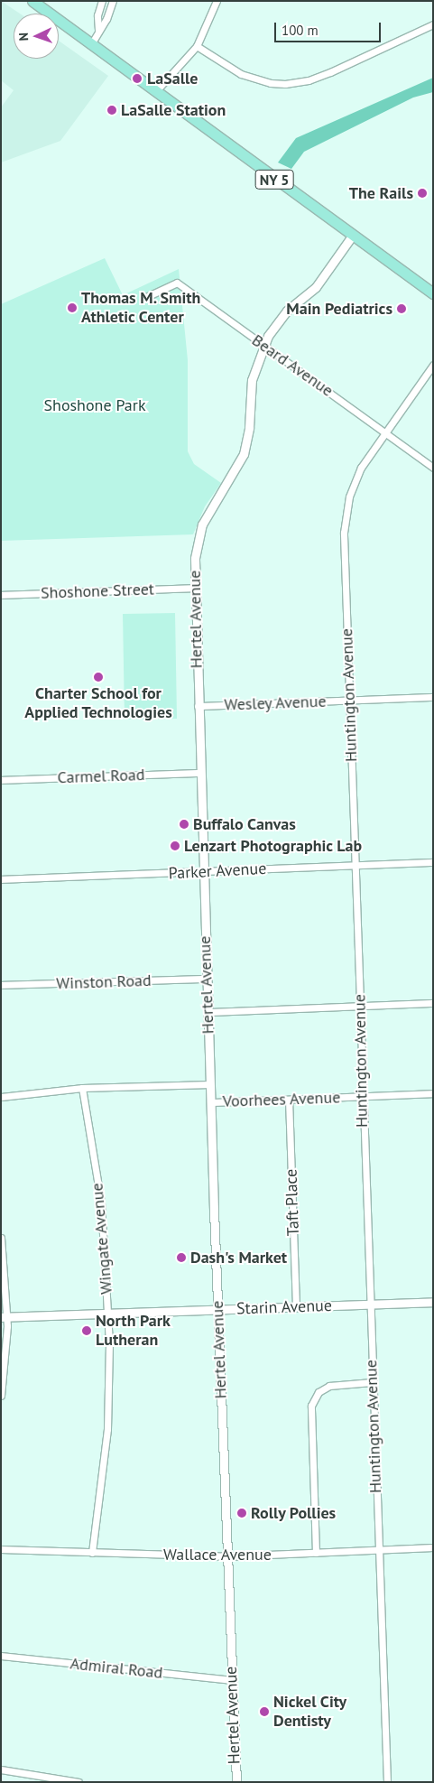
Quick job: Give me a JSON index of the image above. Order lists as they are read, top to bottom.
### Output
{
  "streets": {
    "main road": ["NY 5"],
    "street": [
      "Beard Avenue",
      "Shoshone Street",
      "Hertel Avenue",
      "Huntington Avenue",
      "Wesley Avenue",
      "Carmel Road",
      "Parker Avenue",
      "Winston Road",
      "Voorhees Avenue",
      "Taft Place",
      "Wingate Avenue",
      "Starin Avenue",
      "Wallace Avenue",
      "Admiral Road"
    ]
  },
  "crossings": [
    ["NY 5", "Hertel Avenue"],
    ["Beard Avenue", "Hertel Avenue"],
    ["Beard Avenue", "Huntington Avenue"],
    ["Shoshone Street", "Hertel Avenue"],
    ["Hertel Avenue", "Wesley Avenue"],
    ["Hertel Avenue", "Carmel Road"],
    ["Hertel Avenue", "Parker Avenue"],
    ["Hertel Avenue", "Winston Road"],
    ["Hertel Avenue", "Voorhees Avenue"],
    ["Hertel Avenue", "Starin Avenue"],
    ["Hertel Avenue", "Wallace Avenue"],
    ["Hertel Avenue", "Admiral Road"],
    ["Huntington Avenue", "Wesley Avenue"],
    ["Huntington Avenue", "Parker Avenue"],
    ["Huntington Avenue", "Voorhees Avenue"],
    ["Huntington Avenue", "Starin Avenue"],
    ["Huntington Avenue", "Wallace Avenue"],
    ["Voorhees Avenue", "Taft Place"],
    ["Voorhees Avenue", "Wingate Avenue"],
    ["Taft Place", "Starin Avenue"],
    ["Wingate Avenue", "Starin Avenue"],
    ["Wingate Avenue", "Wallace Avenue"]
  ],
  "parks": ["Shoshone Park"],
  "places": [
    "LaSalle",
    "LaSalle Station",
    "The Rails",
    "Thomas M. Smith Athletic Center",
    "Main Pediatrics",
    "Charter School for Applied Technologies",
    "Buffalo Canvas",
    "Lenzart Photographic Lab",
    "Dash's Market",
    "North Park Lutheran",
    "Rolly Pollies",
    "Nickel City Dentisty"
  ],
  "scale_bar": "100 m",
  "north": "left"
}
